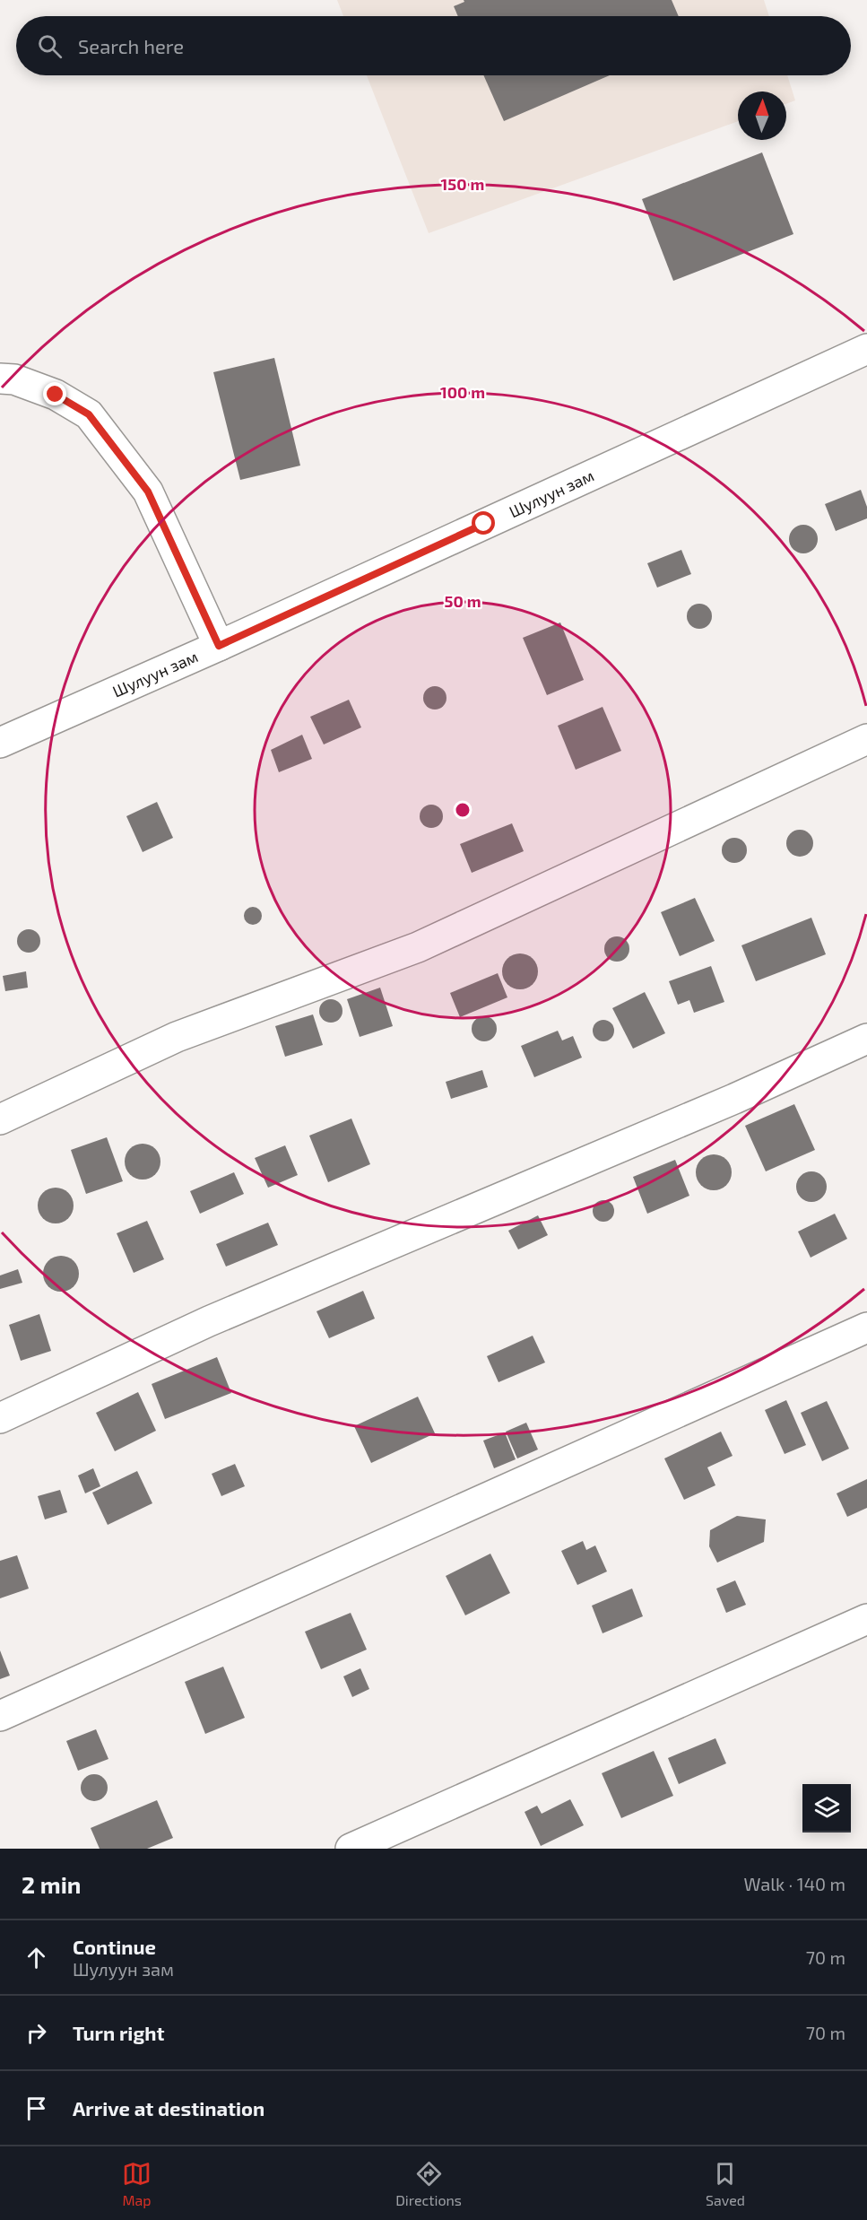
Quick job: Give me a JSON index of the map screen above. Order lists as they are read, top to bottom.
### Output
{
  "streets": {
    "street": ["Шулуун зам"]
  },
  "north": "top",
  "page": {
    "search": "Search here",
    "heading": ["2 min", "Walk · 140 m"],
    "list": [
      ["Continue", "Шулуун зам", "70 m"],
      ["Turn right", "70 m"],
      "Arrive at destination"
    ],
    "nav": ["Map", "Directions", "Saved"]
  },
  "rings": ["150 m", "100 m", "50 m"]
}
